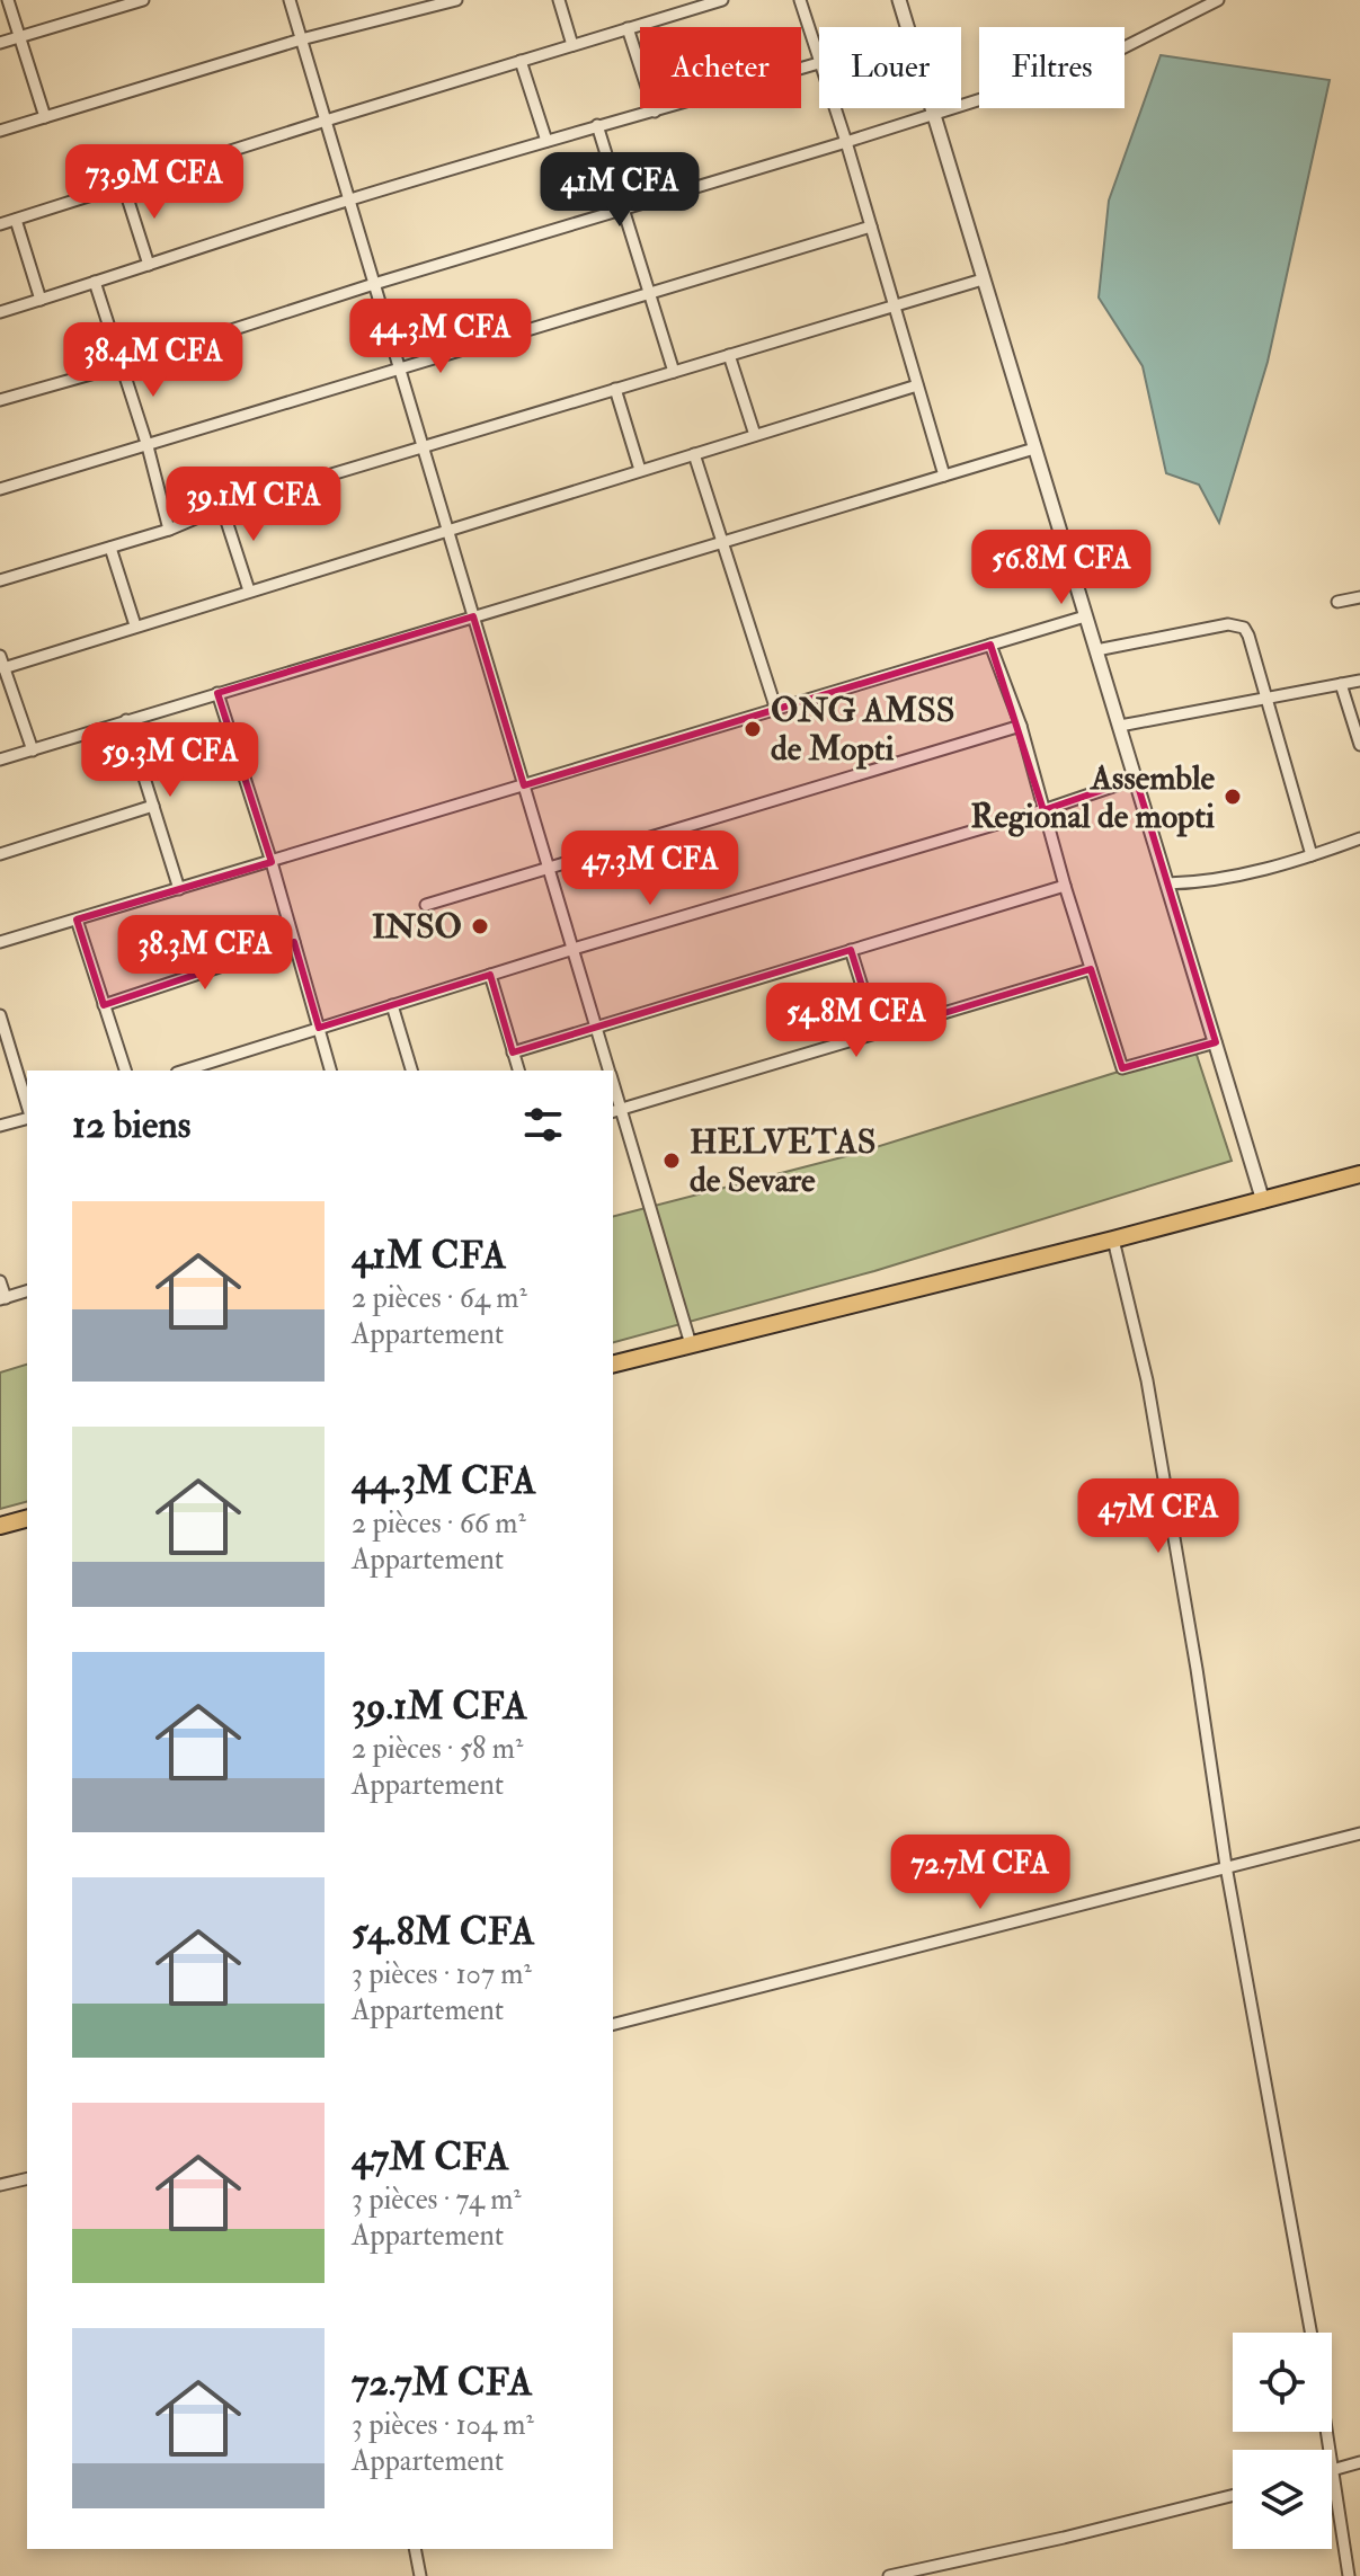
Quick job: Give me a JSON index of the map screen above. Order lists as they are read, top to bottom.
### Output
{
  "places": [
    "ONG AMSS de Mopti",
    "Assemble Regional de mopti",
    "INSO",
    "HELVETAS de Sevare"
  ],
  "page": {
    "chip": ["Acheter", "Louer", "Filtres"],
    "price": [
      "73.9M CFA",
      "41M CFA",
      "44.3M CFA",
      "38.4M CFA",
      "39.1M CFA",
      "56.8M CFA",
      "59.3M CFA",
      "47.3M CFA",
      "38.3M CFA",
      "54.8M CFA",
      "47M CFA",
      "72.7M CFA"
    ],
    "heading": "12 biens",
    "list": [
      {
        "name": "41M CFA",
        "note": "2 pièces · 64 m² · Appartement"
      },
      {
        "name": "44.3M CFA",
        "note": "2 pièces · 66 m² · Appartement"
      },
      {
        "name": "39.1M CFA",
        "note": "2 pièces · 58 m² · Appartement"
      },
      {
        "name": "54.8M CFA",
        "note": "3 pièces · 107 m² · Appartement"
      },
      {
        "name": "47M CFA",
        "note": "3 pièces · 74 m² · Appartement"
      },
      {
        "name": "72.7M CFA",
        "note": "3 pièces · 104 m² · Appartement"
      }
    ]
  }
}
